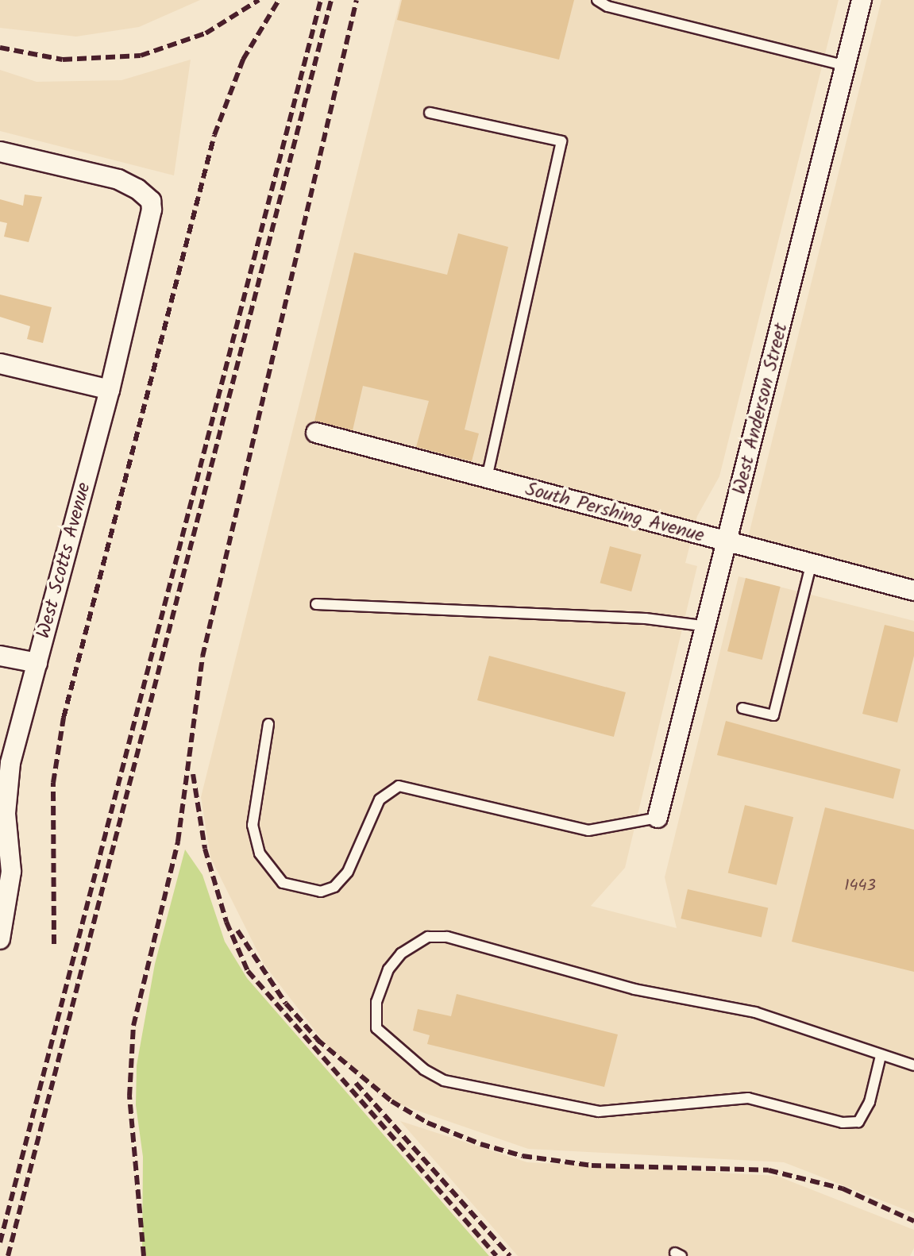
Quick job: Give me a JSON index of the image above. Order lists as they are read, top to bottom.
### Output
{
  "streets": {
    "street": ["West Anderson Street", "South Pershing Avenue", "West Scotts Avenue"]
  },
  "crossings": [
    ["West Anderson Street", "South Pershing Avenue"]
  ],
  "house_numbers": ["1443"]
}
